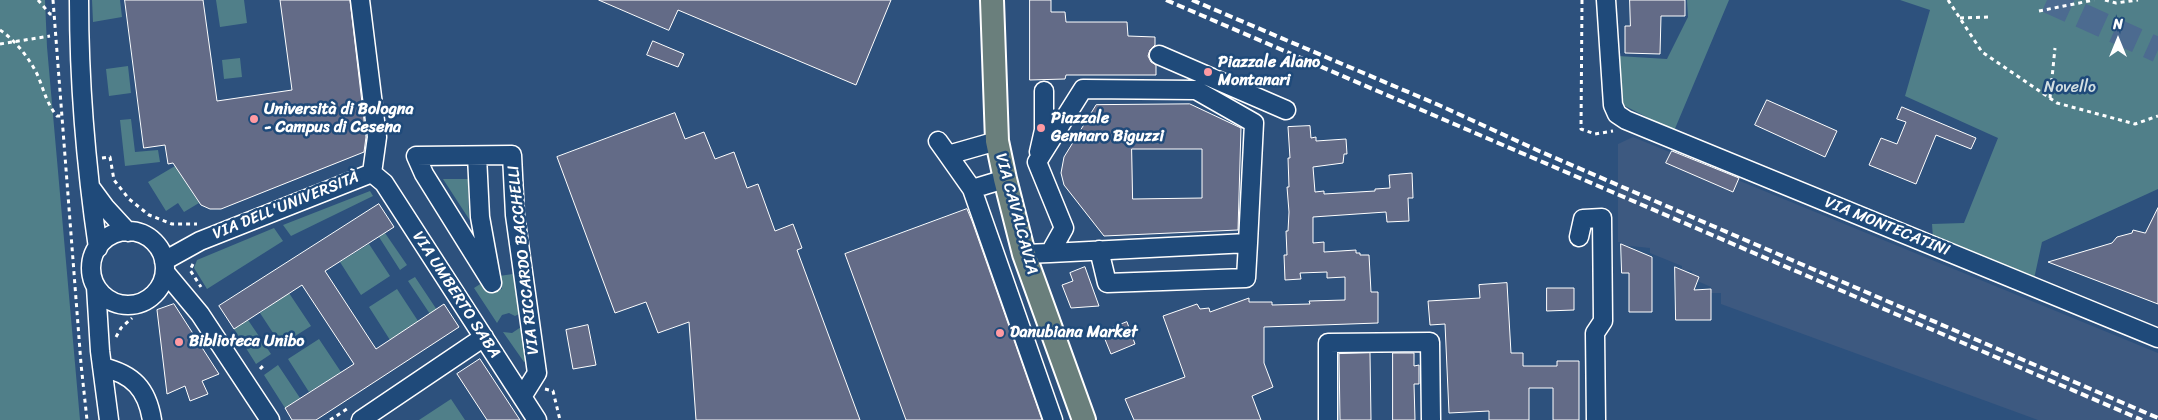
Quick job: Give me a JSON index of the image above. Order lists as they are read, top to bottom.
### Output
{
  "streets": {
    "main road": ["VIA CAVALCAVIA"],
    "street": [
      "VIA DELL'UNIVERSITÀ",
      "VIA MONTECATINI",
      "VIA RICCARDO BACCHELLI",
      "VIA UMBERTO SABA"
    ]
  },
  "crossings": [
    ["VIA DELL'UNIVERSITÀ", "VIA UMBERTO SABA"],
    ["VIA RICCARDO BACCHELLI", "VIA UMBERTO SABA"]
  ],
  "parks": ["Novello"],
  "places": [
    "Piazzale Alano Montanari",
    "Università di Bologna - Campus di Cesena",
    "Piazzale Gennaro Biguzzi",
    "Danubiana Market",
    "Biblioteca Unibo"
  ],
  "north": "top"
}
